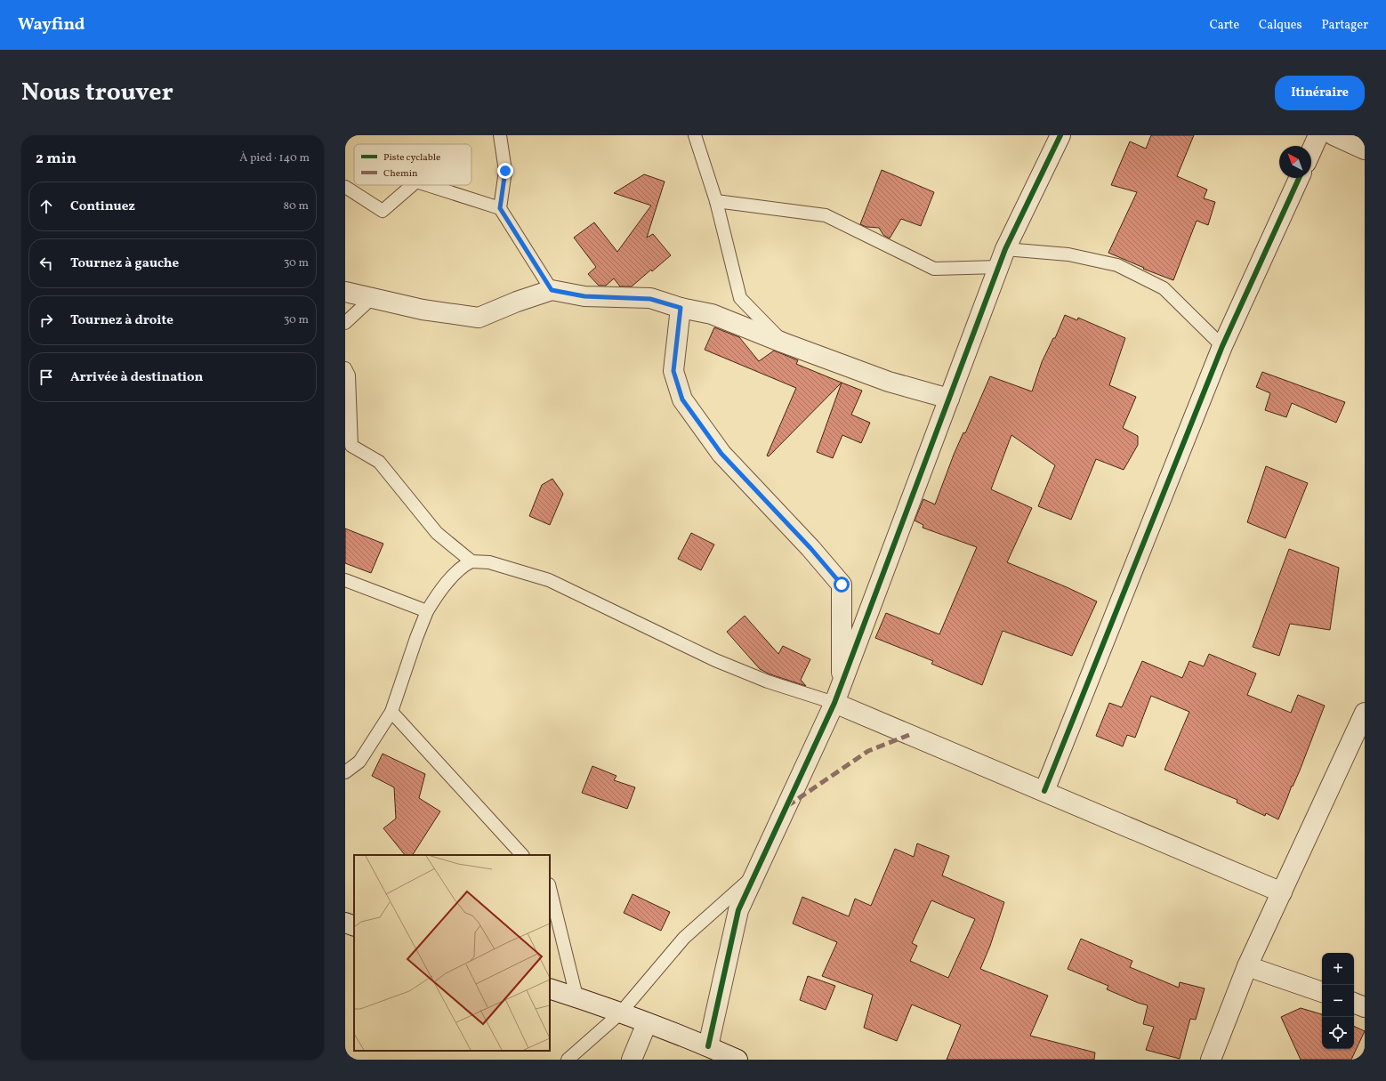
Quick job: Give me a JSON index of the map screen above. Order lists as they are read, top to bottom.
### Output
{
  "legend": ["Piste cyclable", "Chemin"],
  "north": "top left",
  "page": {
    "header": "Wayfind",
    "nav": ["Carte", "Calques", "Partager"],
    "title": "Nous trouver",
    "buttons": "Itinéraire",
    "heading": ["2 min", "À pied · 140 m"],
    "list": [
      ["Continuez", "80 m"],
      ["Tournez à gauche", "30 m"],
      ["Tournez à droite", "30 m"],
      "Arrivée à destination"
    ],
    "map_buttons": ["+", "−"]
  }
}
